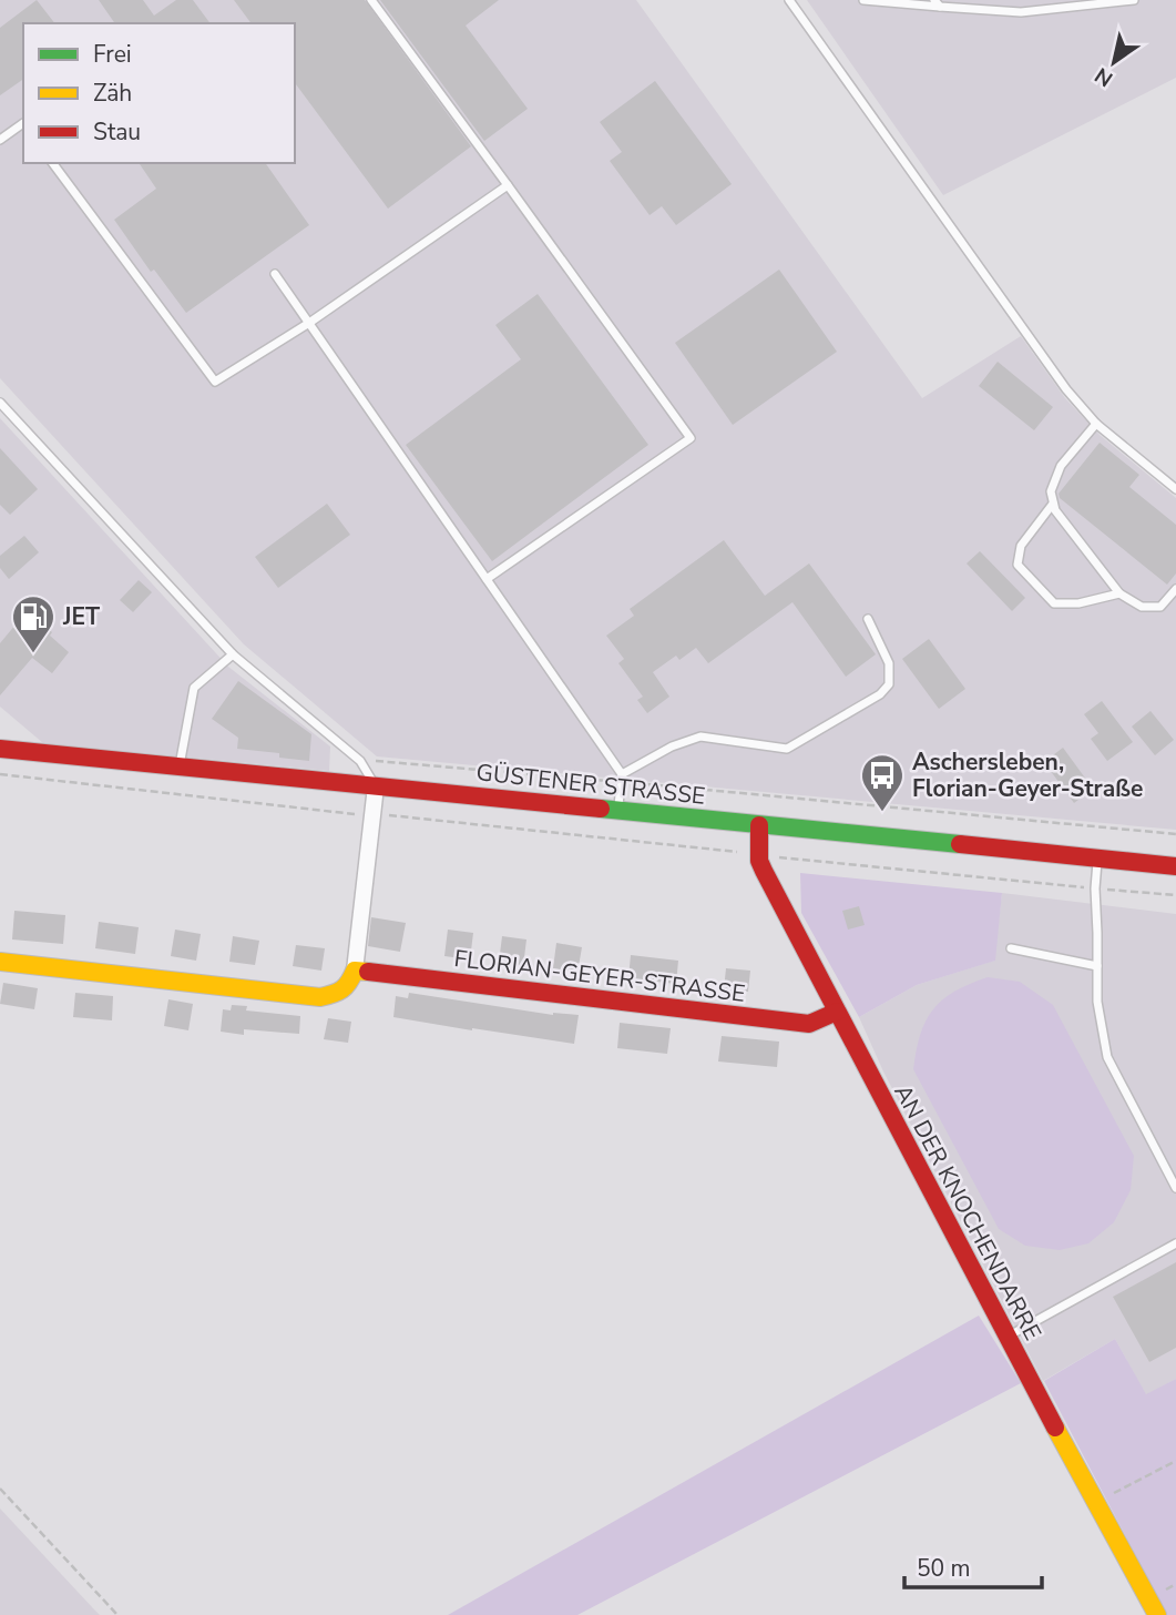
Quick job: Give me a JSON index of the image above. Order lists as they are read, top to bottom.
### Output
{
  "streets": {
    "street": ["GÜSTENER STRASSE", "FLORIAN-GEYER-STRASSE", "AN DER KNOCHENDARRE"]
  },
  "crossings": [
    ["GÜSTENER STRASSE", "AN DER KNOCHENDARRE"],
    ["FLORIAN-GEYER-STRASSE", "AN DER KNOCHENDARRE"]
  ],
  "places": {
    "fuel station": ["JET"],
    "bus stop": ["Aschersleben, Florian-Geyer-Straße"]
  },
  "legend": ["Frei", "Zäh", "Stau"],
  "scale_bar": "50 m",
  "north": "bottom left"
}
